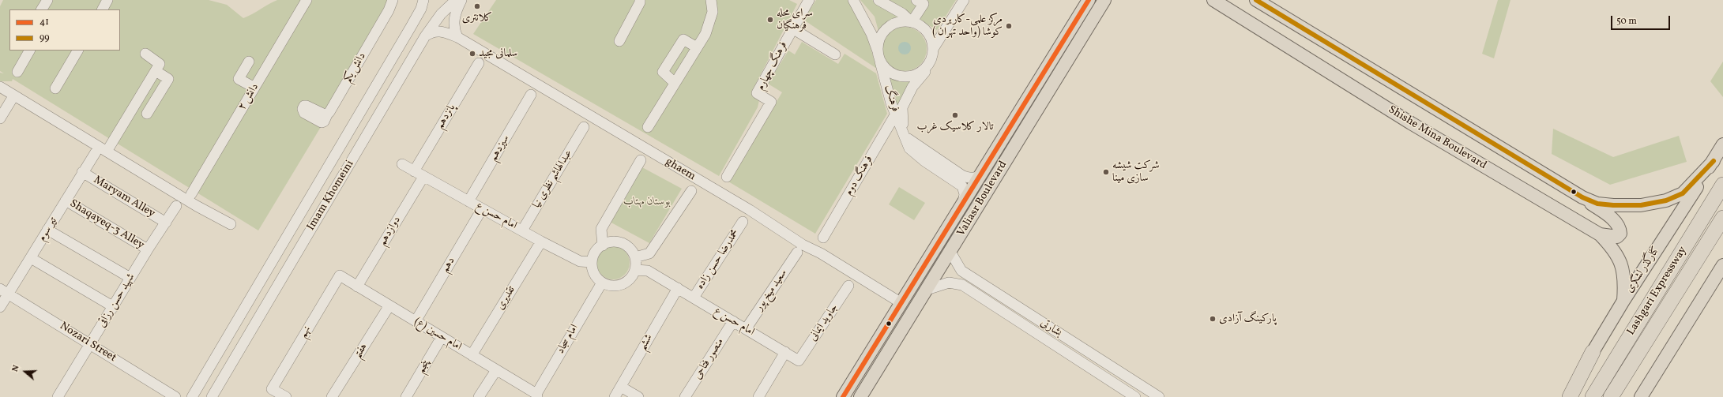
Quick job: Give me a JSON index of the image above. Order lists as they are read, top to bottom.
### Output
{
  "streets": {
    "highway": ["Lashgari Expressway"],
    "main road": ["Shishe Mina Boulevard", "Valiasr Boulevard", "کنارگذر لشگری"],
    "street": [
      "فرهنگ چهارم",
      "دانش یکم",
      "دانش ۲",
      "فرهنگ",
      "پانزدهم",
      "سیزدهم",
      "ghaem",
      "فرهنگ دوم",
      "عبدالهاشم نظری نیا",
      "Imam Khomeini",
      "Maryam Alley",
      "امام حسن ع",
      "Shaqayeq-3 Alley",
      "تیر سوم",
      "دوازدهم",
      "محمدرضا حسن زاده",
      "دهم",
      "سعید میخ پور",
      "تقدیری",
      "شهید حسن رزاقی",
      "جاوید ایمانی",
      "بشارتی",
      "نهم",
      "امام حسین (ع)",
      "امام سجاد",
      "Nozari Street",
      "ششم",
      "هفتم",
      "منصور فتاحی",
      "پنجم"
    ]
  },
  "crossings": [
    ["فرهنگ", "فرهنگ دوم"],
    ["پانزدهم", "امام حسن ع"],
    ["Shishe Mina Boulevard", "کنارگذر لشگری"],
    ["سیزدهم", "امام حسن ع"],
    ["ghaem", "Imam Khomeini"],
    ["ghaem", "Valiasr Boulevard"],
    ["عبدالهاشم نظری نیا", "امام حسن ع"],
    ["Maryam Alley", "تیر سوم"],
    ["Maryam Alley", "شهید حسن رزاقی"],
    ["Valiasr Boulevard", "بشارتی"],
    ["امام حسن ع", "دوازدهم"],
    ["امام حسن ع", "محمدرضا حسن زاده"],
    ["امام حسن ع", "دهم"],
    ["امام حسن ع", "سعید میخ پور"],
    ["امام حسن ع", "تقدیری"],
    ["امام حسن ع", "جاوید ایمانی"],
    ["امام حسن ع", "امام سجاد"],
    ["امام حسن ع", "ششم"],
    ["امام حسن ع", "منصور فتاحی"],
    ["Shaqayeq-3 Alley", "تیر سوم"],
    ["Shaqayeq-3 Alley", "شهید حسن رزاقی"],
    ["تیر سوم", "Nozari Street"],
    ["دوازدهم", "امام حسین (ع)"],
    ["دهم", "امام حسین (ع)"],
    ["تقدیری", "امام حسین (ع)"],
    ["شهید حسن رزاقی", "Nozari Street"],
    ["نهم", "امام حسین (ع)"],
    ["امام حسین (ع)", "امام سجاد"],
    ["امام حسین (ع)", "هفتم"],
    ["امام حسین (ع)", "پنجم"]
  ],
  "parks": ["بوستان مهتاب"],
  "places": [
    "کلانتری",
    "سرای محله فرهنگیان",
    "مرکز علمی-کاربردی کوشا (واحد تهران )",
    "سلمانی مجید",
    "تالار کلاسیک غرب",
    "شرکت شیشه سازی مینا",
    "پارکینگ آزادی"
  ],
  "lines": ["transit line 41", "transit line 99"],
  "legend": ["41", "99"],
  "scale_bar": "50 m",
  "north": "left"
}
